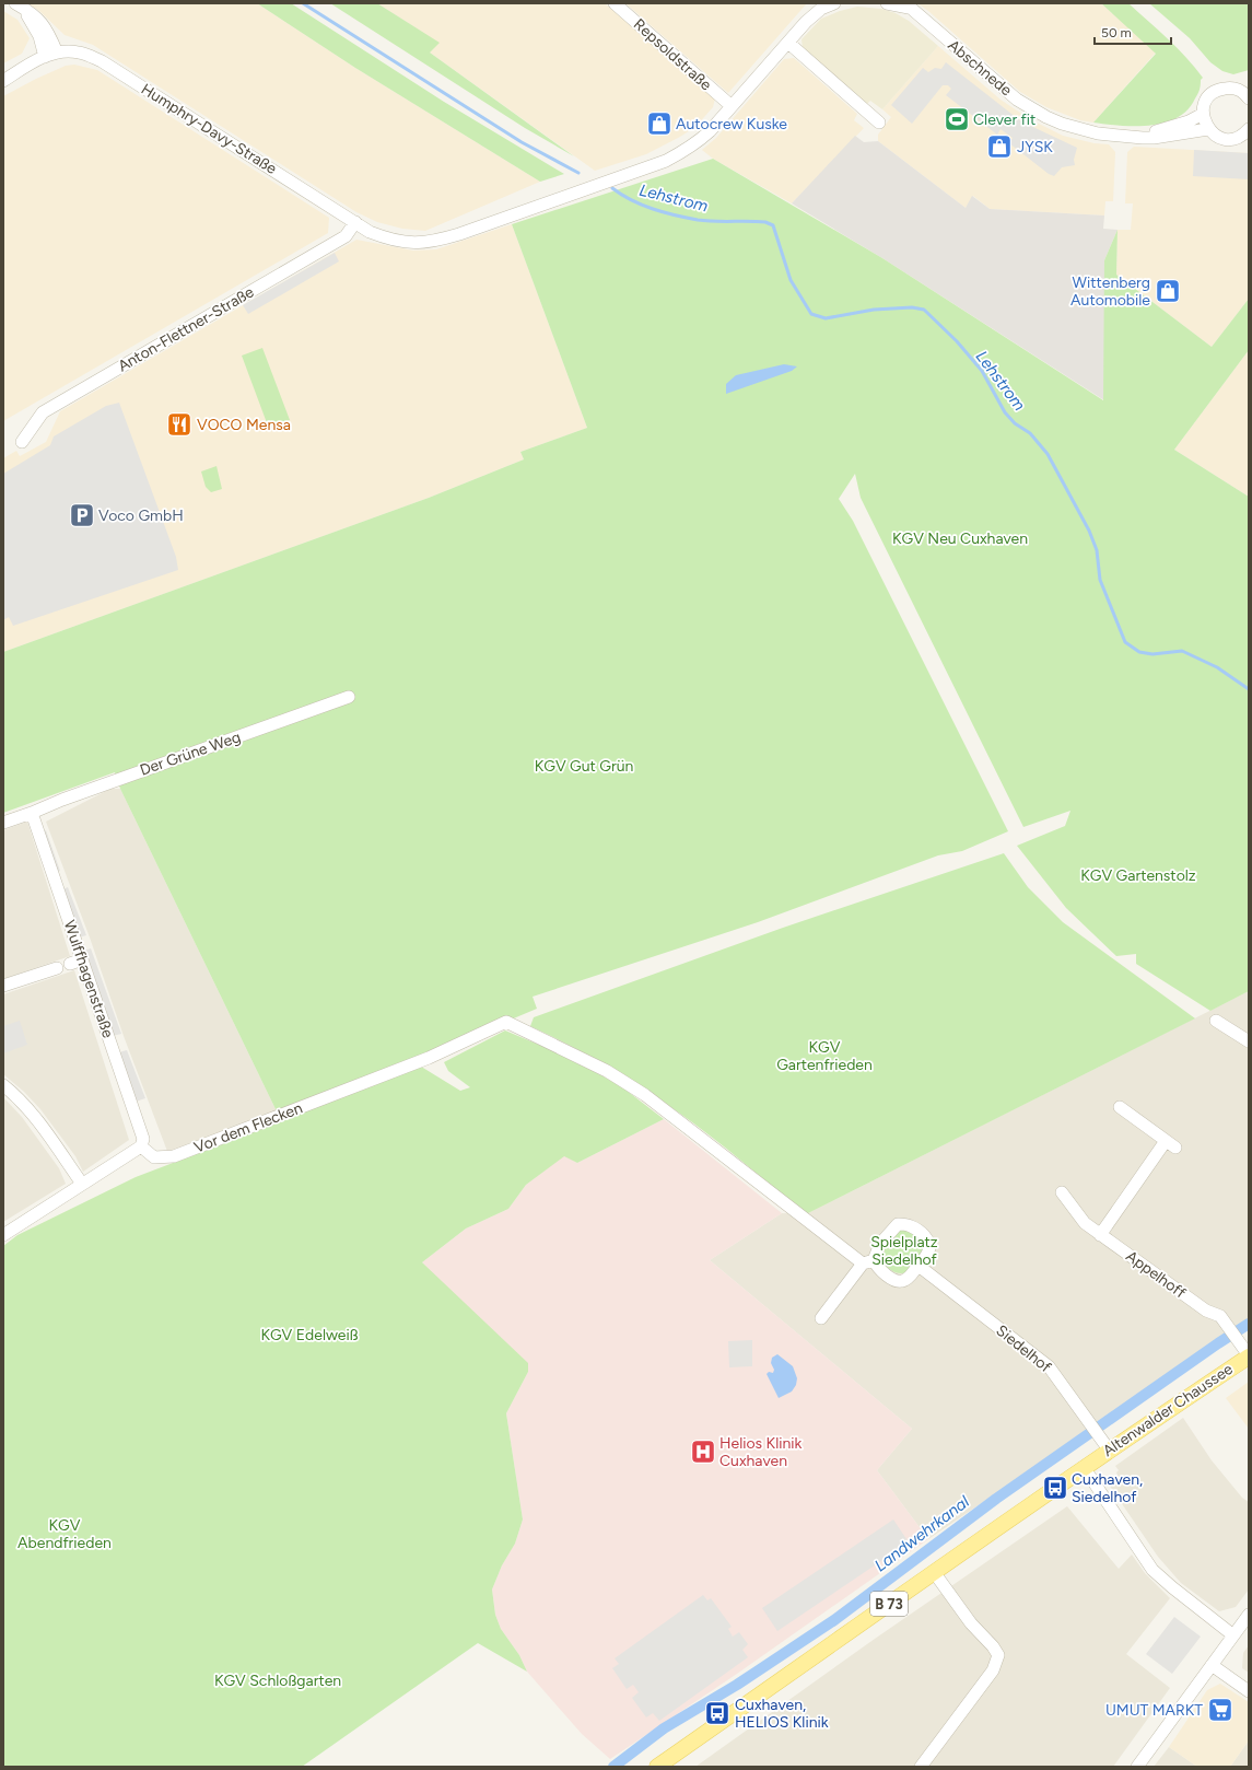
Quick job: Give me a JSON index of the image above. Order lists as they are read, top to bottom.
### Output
{
  "streets": {
    "main road": ["Altenwalder Chaussee", "B 73"],
    "street": [
      "Repsoldstraße",
      "Abschnede",
      "Humphry-Davy-Straße",
      "Anton-Flettner-Straße",
      "Der Grüne Weg",
      "Wulffhagenstraße",
      "Vor dem Flecken",
      "Appelhoff",
      "Siedelhof"
    ]
  },
  "crossings": [
    ["Repsoldstraße", "Humphry-Davy-Straße"],
    ["Humphry-Davy-Straße", "Anton-Flettner-Straße"],
    ["Der Grüne Weg", "Wulffhagenstraße"],
    ["Wulffhagenstraße", "Vor dem Flecken"],
    ["Vor dem Flecken", "Siedelhof"],
    ["Appelhoff", "Altenwalder Chaussee"],
    ["Siedelhof", "Altenwalder Chaussee"]
  ],
  "water": ["Lehstrom", "Landwehrkanal"],
  "parks": [
    "KGV Neu Cuxhaven",
    "KGV Gut Grün",
    "KGV Gartenstolz",
    "KGV Gartenfrieden",
    "Spielplatz Siedelhof",
    "KGV Edelweiß",
    "KGV Abendfrieden",
    "KGV Schloßgarten"
  ],
  "places": {
    "sports": ["Clever fit"],
    "shop": ["Autocrew Kuske", "JYSK", "Wittenberg Automobile"],
    "restaurant": ["VOCO Mensa"],
    "parking": ["Voco GmbH"],
    "hospital": ["Helios Klinik Cuxhaven"],
    "bus stop": ["Cuxhaven, Siedelhof", "Cuxhaven, HELIOS Klinik"],
    "supermarket": ["UMUT MARKT"]
  },
  "scale_bar": "50 m"
}
